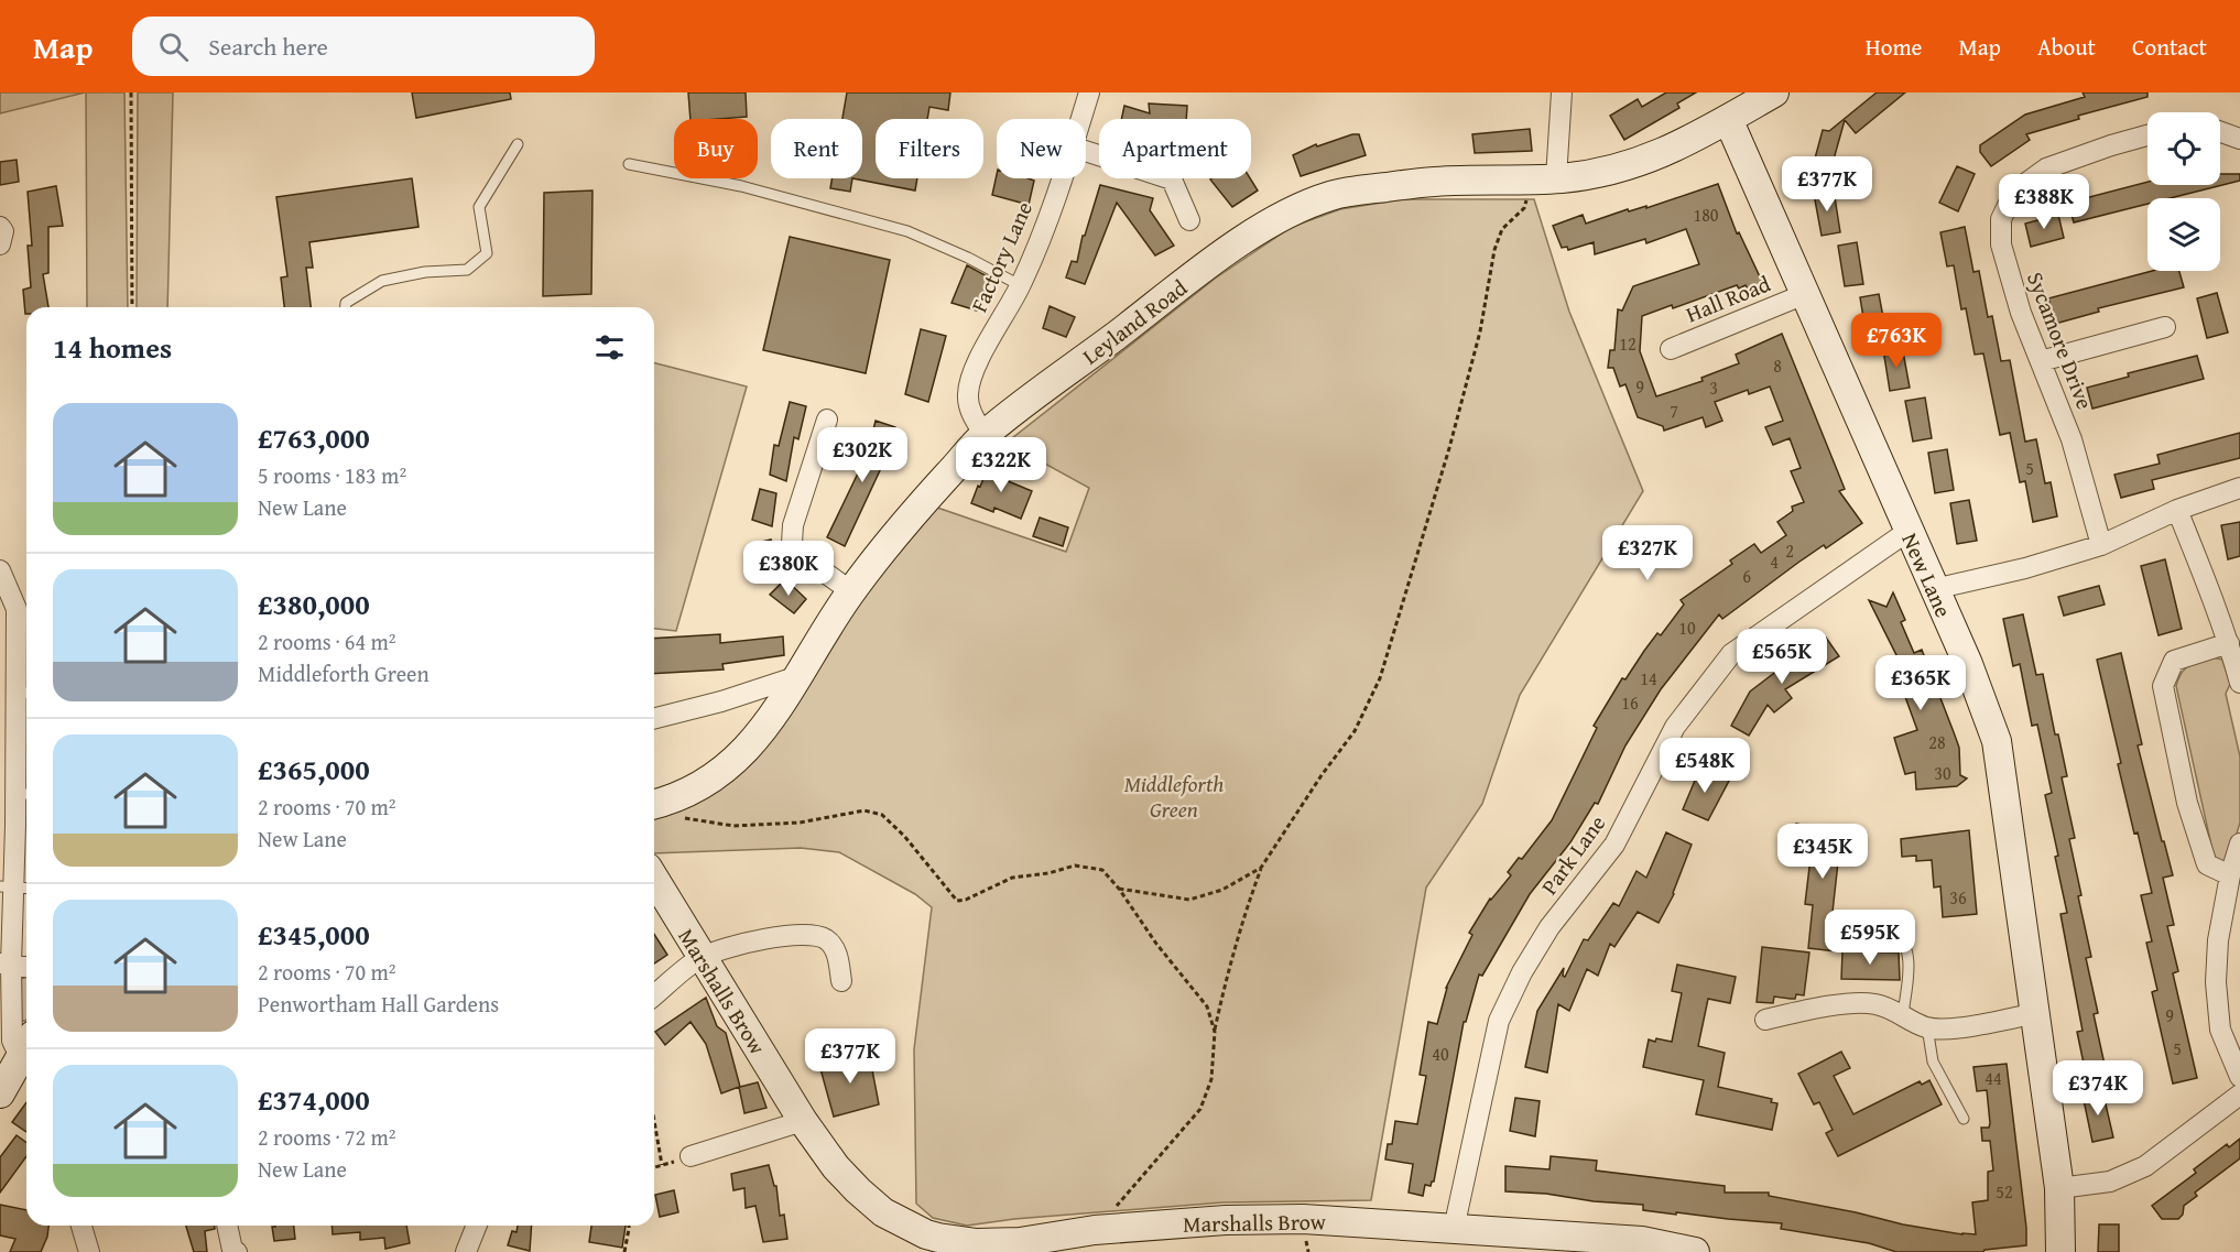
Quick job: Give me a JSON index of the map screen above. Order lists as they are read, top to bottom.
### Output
{
  "streets": {
    "street": [
      "Factory Lane",
      "Hall Road",
      "Leyland Road",
      "Sycamore Drive",
      "New Lane",
      "Park Lane",
      "Marshalls Brow"
    ]
  },
  "crossings": [
    ["Factory Lane", "Leyland Road"],
    ["Hall Road", "New Lane"],
    ["Leyland Road", "New Lane"],
    ["New Lane", "Park Lane"],
    ["Park Lane", "Marshalls Brow"]
  ],
  "parks": ["Middleforth Green"],
  "house_numbers": [
    "180",
    "12",
    "8",
    "9",
    "3",
    "7",
    "5",
    "2",
    "4",
    "6",
    "10",
    "14",
    "16",
    "28",
    "30",
    "36",
    "9",
    "5",
    "40",
    "44",
    "52"
  ],
  "page": {
    "header": "Map",
    "search": "Search here",
    "nav": [
      "Home",
      "Map",
      "About",
      "Contact"
    ],
    "chip": [
      "Buy",
      "Rent",
      "Filters",
      "New",
      "Apartment"
    ],
    "price": [
      "£377K",
      "£388K",
      "£763K",
      "£302K",
      "£322K",
      "£327K",
      "£380K",
      "£565K",
      "£365K",
      "£548K",
      "£345K",
      "£595K",
      "£377K",
      "£374K"
    ],
    "heading": "14 homes",
    "list": [
      {
        "name": "£763,000",
        "note": "5 rooms · 183 m² · New Lane"
      },
      {
        "name": "£380,000",
        "note": "2 rooms · 64 m² · Middleforth Green"
      },
      {
        "name": "£365,000",
        "note": "2 rooms · 70 m² · New Lane"
      },
      {
        "name": "£345,000",
        "note": "2 rooms · 70 m² · Penwortham Hall Gardens"
      },
      {
        "name": "£374,000",
        "note": "2 rooms · 72 m² · New Lane"
      }
    ]
  }
}
